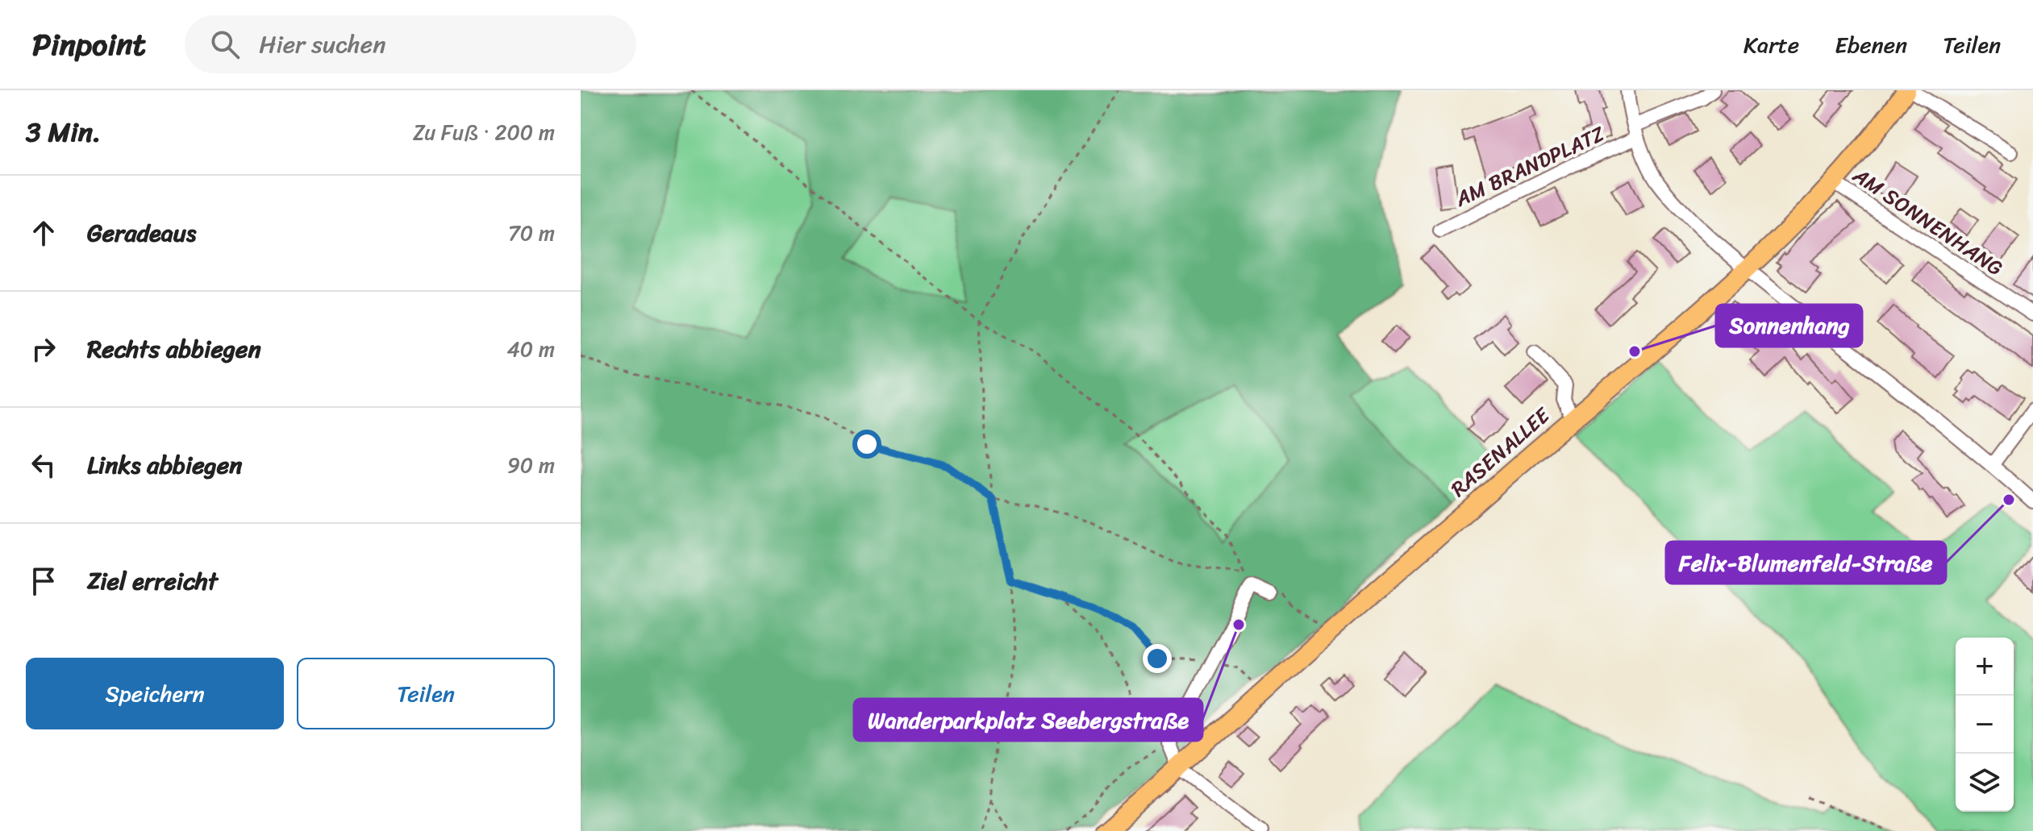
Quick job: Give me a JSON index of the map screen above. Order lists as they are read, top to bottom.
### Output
{
  "streets": {
    "main road": ["RASENALLEE"],
    "street": ["AM BRANDPLATZ", "AM SONNENHANG"]
  },
  "crossings": [
    ["AM SONNENHANG", "RASENALLEE"]
  ],
  "places": ["Sonnenhang", "Felix-Blumenfeld-Straße", "Wanderparkplatz Seebergstraße"],
  "page": {
    "header": "Pinpoint",
    "search": "Hier suchen",
    "nav": ["Karte", "Ebenen", "Teilen"],
    "heading": ["3 Min.", "Zu Fuß · 200 m"],
    "list": [
      ["Geradeaus", "70 m"],
      ["Rechts abbiegen", "40 m"],
      ["Links abbiegen", "90 m"],
      "Ziel erreicht"
    ],
    "map_buttons": ["+", "−"],
    "buttons": ["Speichern", "Teilen"]
  }
}
